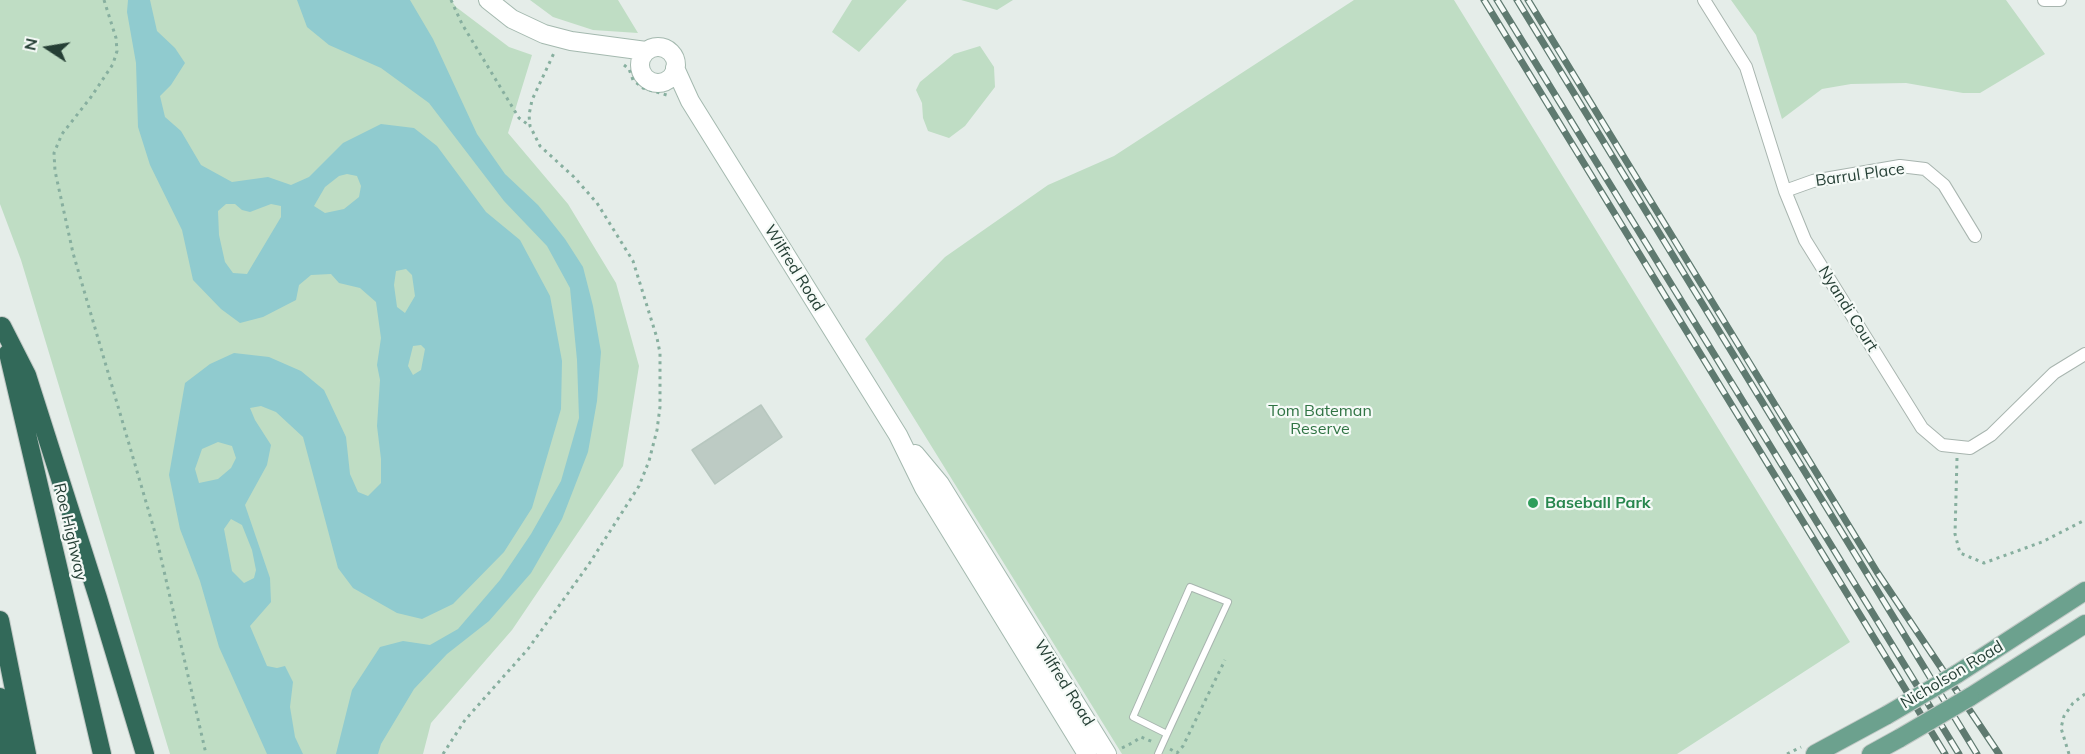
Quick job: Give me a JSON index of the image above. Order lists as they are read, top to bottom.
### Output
{
  "streets": {
    "highway": ["Roe Highway"],
    "main road": ["Wilfred Road", "Nicholson Road"],
    "street": ["Barrul Place", "Nyandi Court"]
  },
  "crossings": [
    ["Barrul Place", "Nyandi Court"]
  ],
  "parks": ["Tom Bateman Reserve"],
  "places": ["Baseball Park"],
  "north": "left"
}
